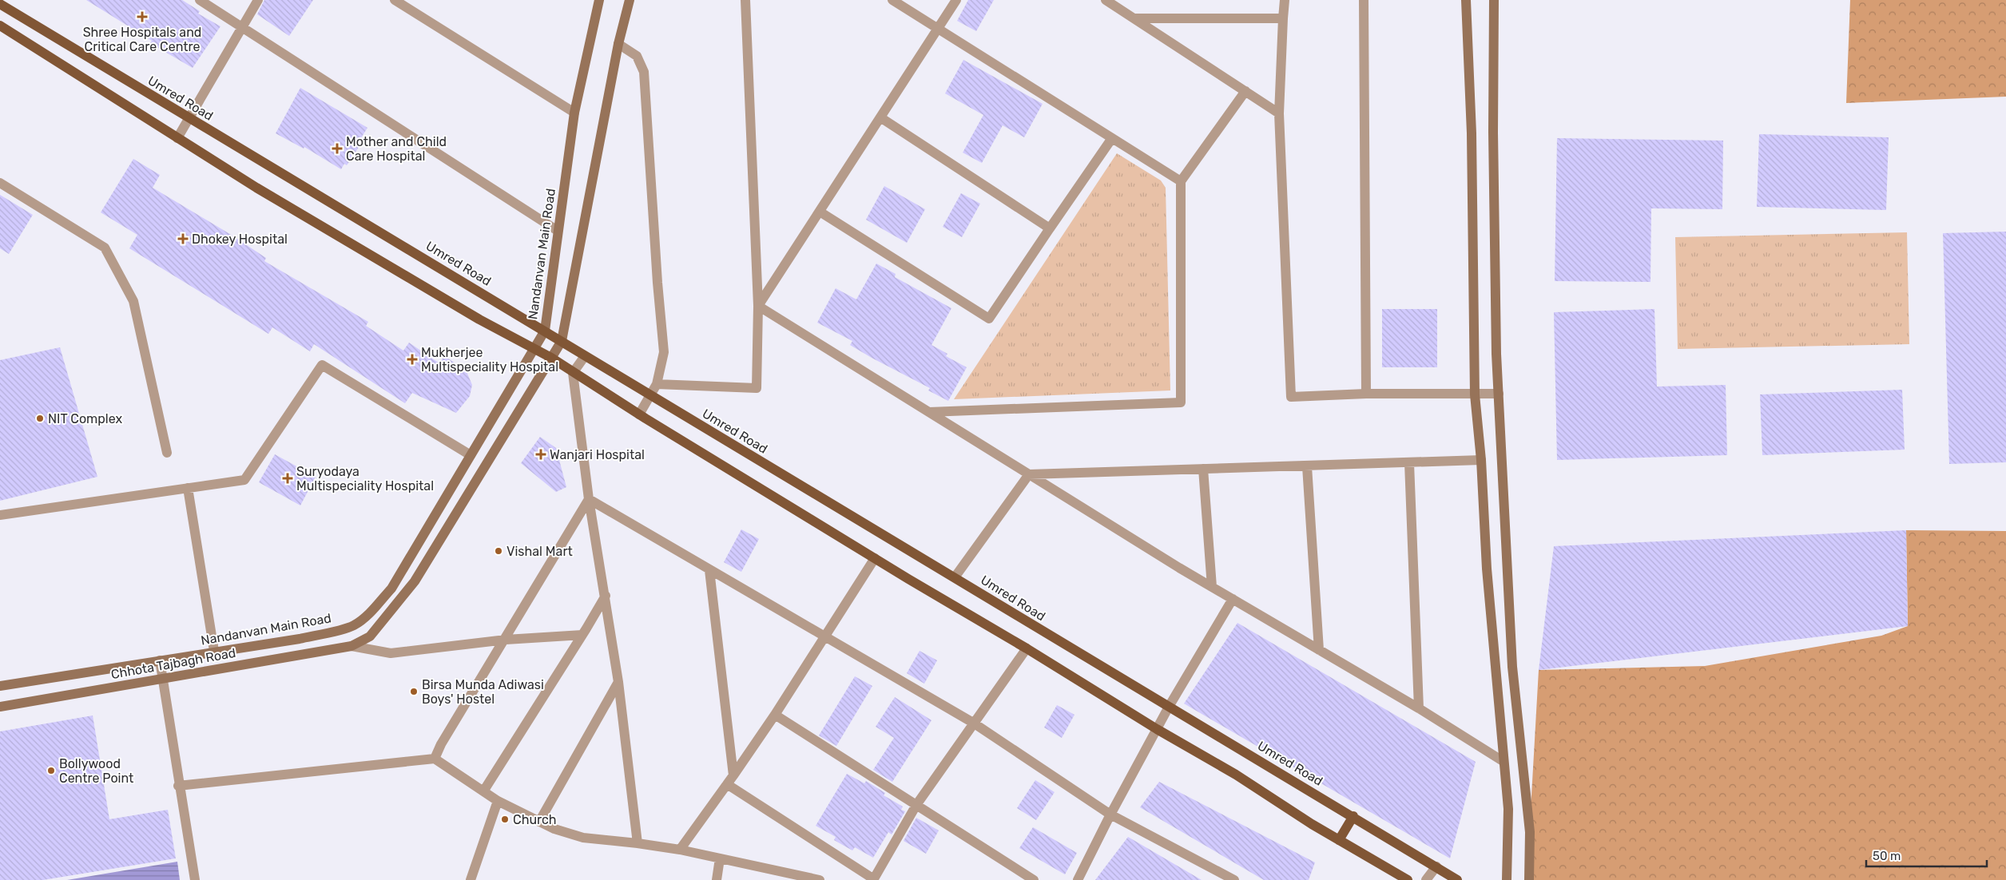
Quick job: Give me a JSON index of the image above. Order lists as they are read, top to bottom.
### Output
{
  "streets": {
    "main road": ["Umred Road", "Nandanvan Main Road", "Chhota Tajbagh Road"]
  },
  "crossings": [
    ["Umred Road", "Nandanvan Main Road"],
    ["Umred Road", "Chhota Tajbagh Road"]
  ],
  "places": {
    "health": [
      "Shree Hospitals and Critical Care Centre",
      "Mother and Child Care Hospital",
      "Dhokey Hospital",
      "Mukherjee Multispeciality Hospital",
      "Wanjari Hospital",
      "Suryodaya Multispeciality Hospital"
    ],
    "other": [
      "NIT Complex",
      "Vishal Mart",
      "Birsa Munda Adiwasi Boys' Hostel",
      "Bollywood Centre Point",
      "Church"
    ]
  },
  "scale_bar": "50 m"
}
